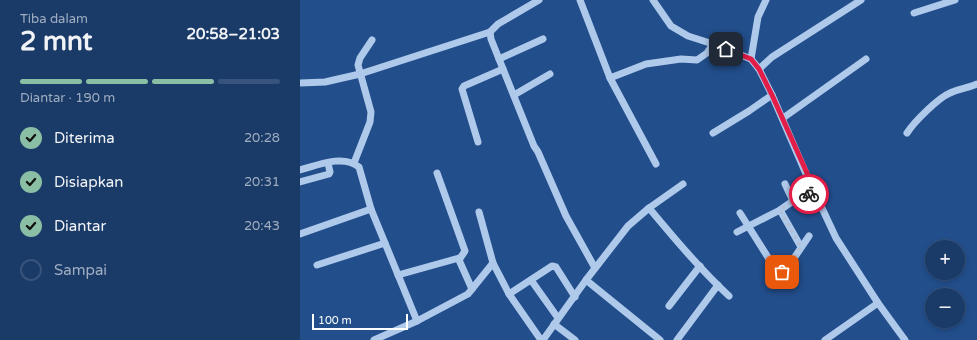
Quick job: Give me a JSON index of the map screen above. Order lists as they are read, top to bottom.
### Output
{
  "scale_bar": "100 m",
  "page": {
    "heading": ["2 mnt", "Tiba dalam", "20:58–21:03"],
    "bar": "Diantar · 190 m",
    "list": [
      ["Diterima", "20:28"],
      ["Disiapkan", "20:31"],
      ["Diantar", "20:43"],
      "Sampai"
    ],
    "map_buttons": ["+", "−"],
    "scale": "100 m"
  }
}
